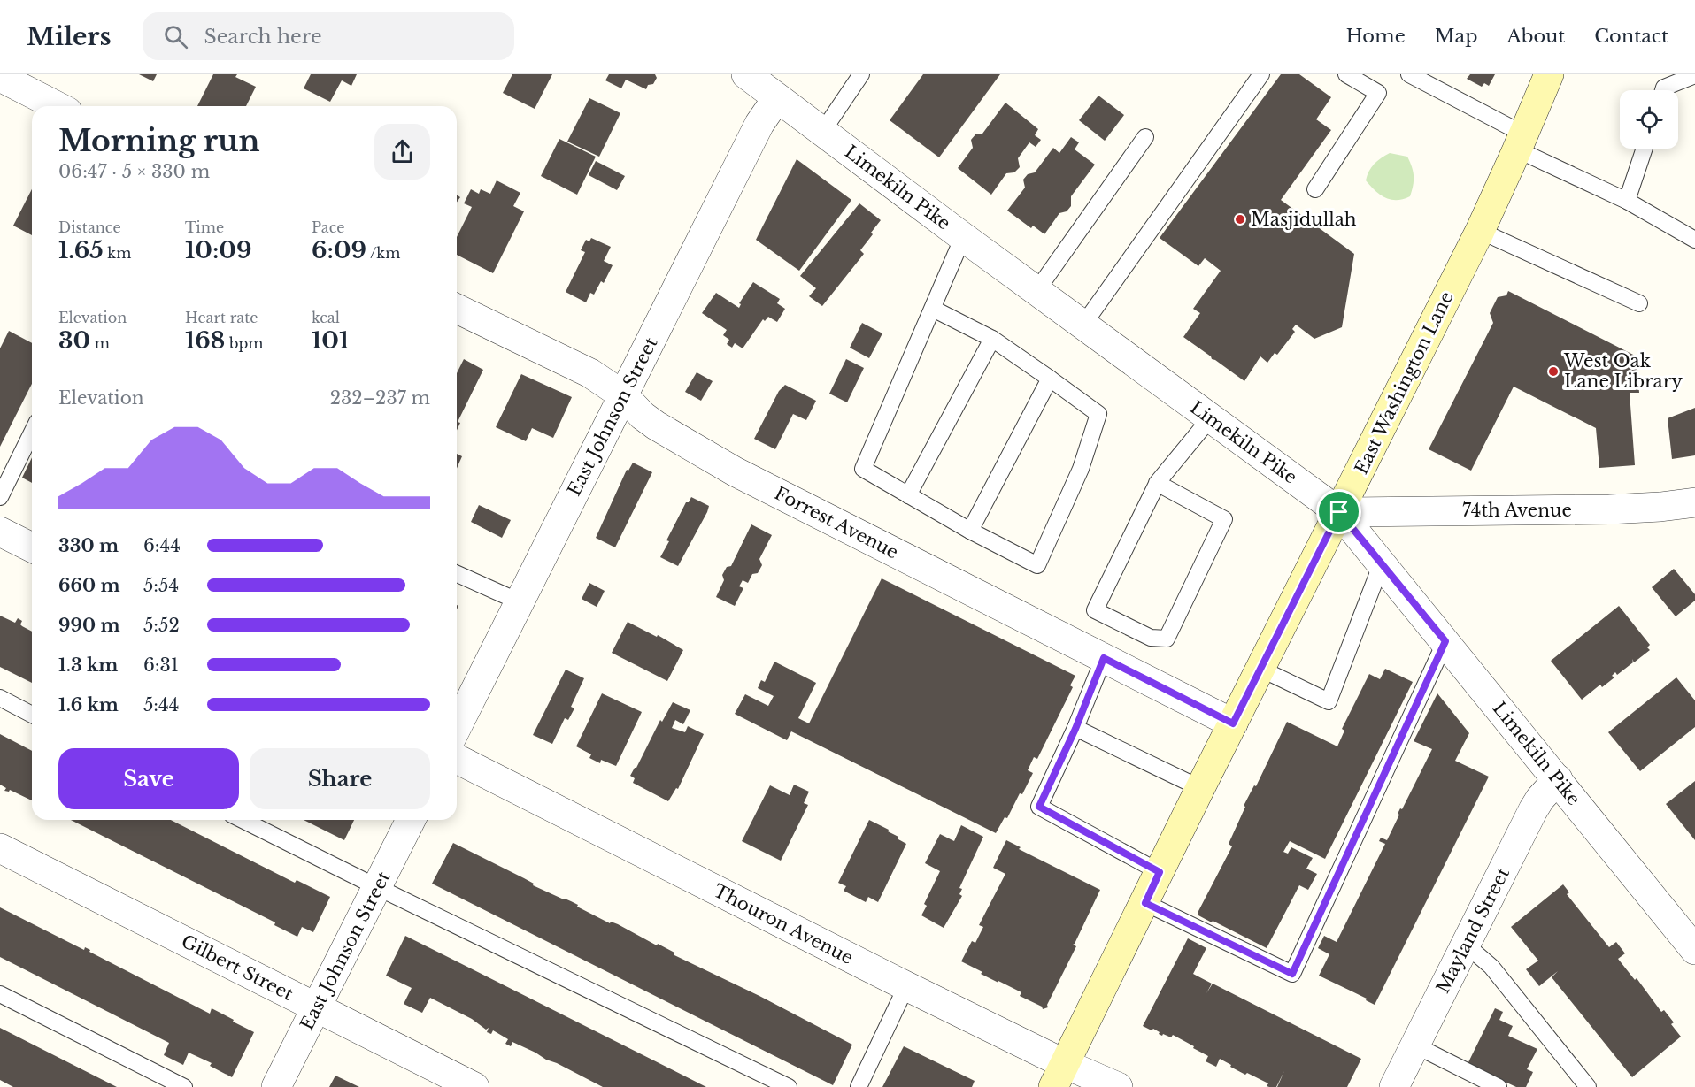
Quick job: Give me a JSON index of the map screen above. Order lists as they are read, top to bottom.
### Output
{
  "streets": {
    "main road": ["East Washington Lane"],
    "street": [
      "Limekiln Pike",
      "East Johnson Street",
      "74th Avenue",
      "Forrest Avenue",
      "Thouron Avenue",
      "Mayland Street",
      "Gilbert Street"
    ]
  },
  "crossings": [
    ["Limekiln Pike", "East Washington Lane"],
    ["Limekiln Pike", "East Johnson Street"],
    ["Limekiln Pike", "74th Avenue"],
    ["Limekiln Pike", "Mayland Street"],
    ["East Washington Lane", "74th Avenue"],
    ["East Washington Lane", "Forrest Avenue"],
    ["East Washington Lane", "Thouron Avenue"],
    ["East Johnson Street", "Forrest Avenue"],
    ["East Johnson Street", "Gilbert Street"]
  ],
  "places": ["Masjidullah", "West Oak Lane Library"],
  "page": {
    "header": "Milers",
    "search": "Search here",
    "nav": [
      "Home",
      "Map",
      "About",
      "Contact"
    ],
    "heading": ["Morning run", "06:47 · 5 × 330 m"],
    "stats": [
      ["Distance", "1.65 km"],
      ["Time", "10:09"],
      ["Pace", "6:09 /km"],
      ["Elevation", "30 m"],
      ["Heart rate", "168 bpm"],
      ["kcal", "101"]
    ],
    "chart": ["Elevation", "232–237 m"],
    "list": [
      {
        "name": "330 m",
        "note": "6:44"
      },
      {
        "name": "660 m",
        "note": "5:54"
      },
      {
        "name": "990 m",
        "note": "5:52"
      },
      {
        "name": "1.3 km",
        "note": "6:31"
      },
      {
        "name": "1.6 km",
        "note": "5:44"
      }
    ],
    "buttons": ["Save", "Share"]
  }
}
